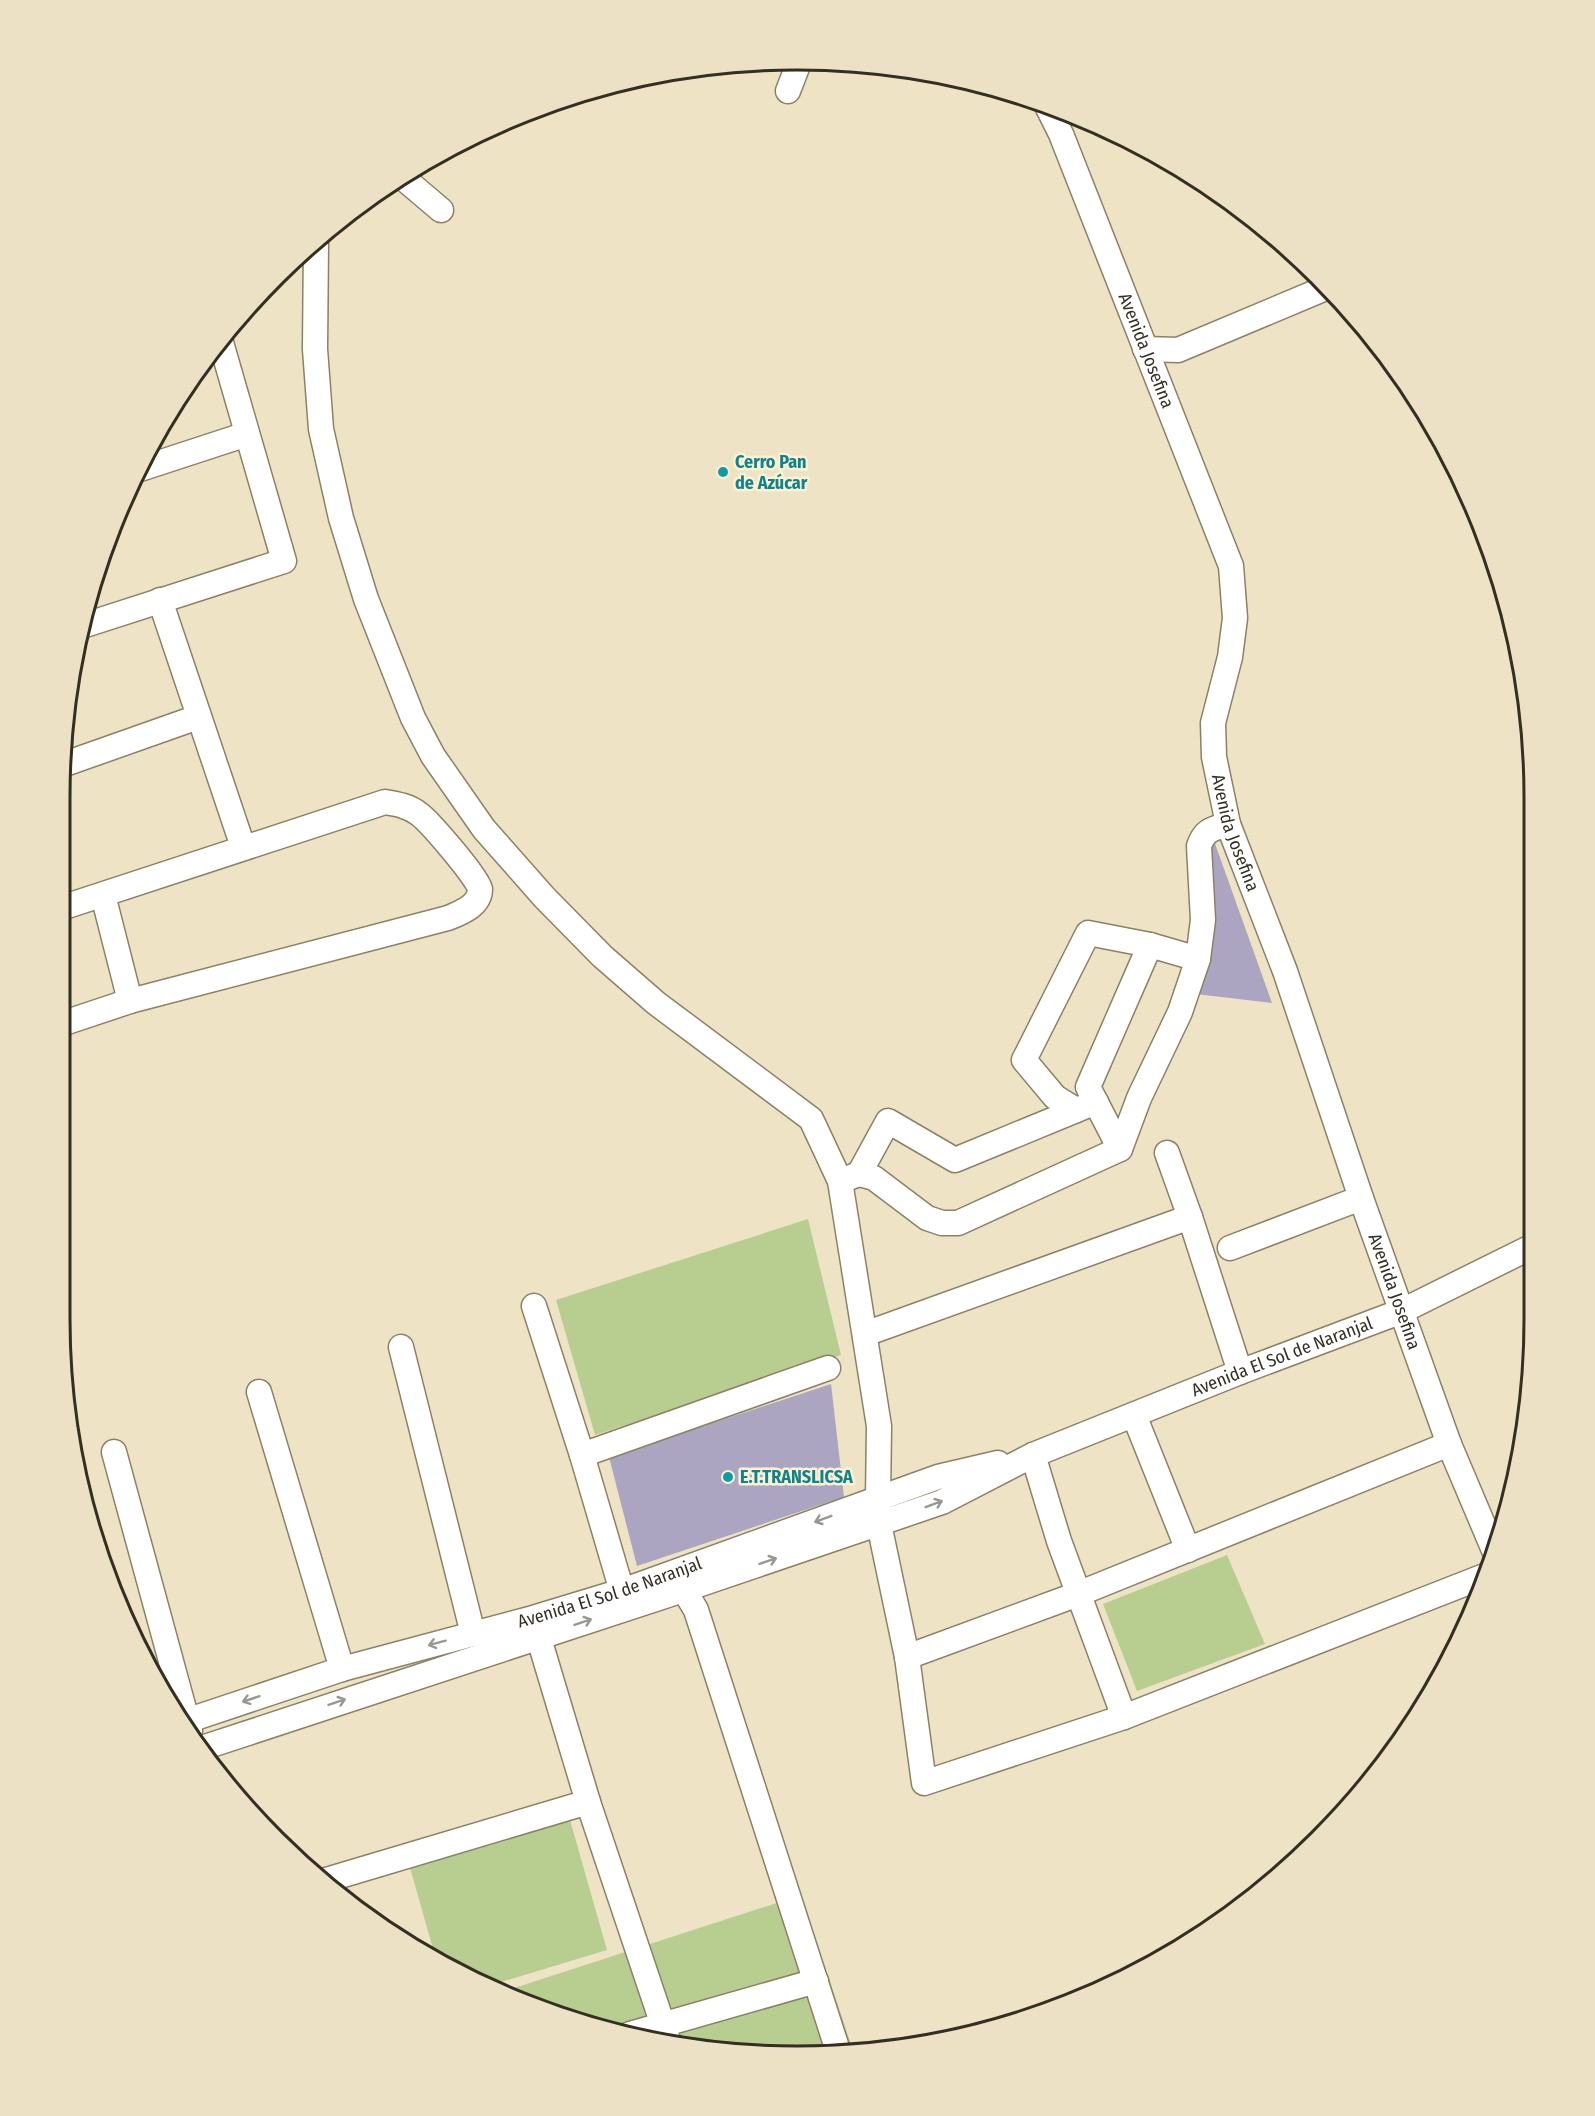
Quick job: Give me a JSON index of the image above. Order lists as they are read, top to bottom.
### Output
{
  "streets": {
    "street": ["Avenida Josefina", "Avenida El Sol de Naranjal"]
  },
  "crossings": [
    ["Avenida Josefina", "Avenida El Sol de Naranjal"]
  ],
  "places": ["Cerro Pan de Azúcar", "E.T.TRANSLICSA"]
}
